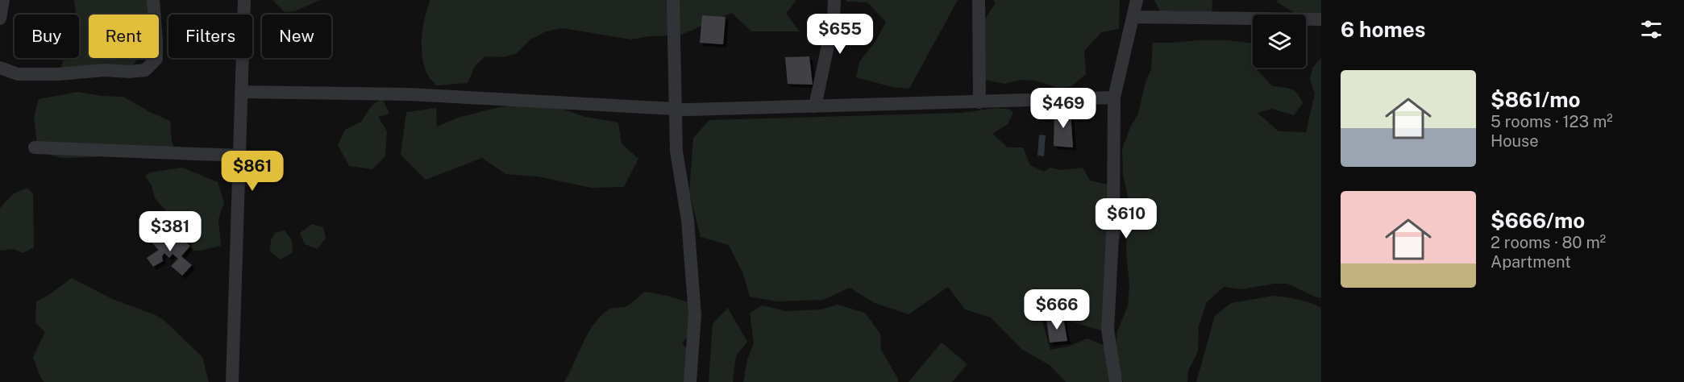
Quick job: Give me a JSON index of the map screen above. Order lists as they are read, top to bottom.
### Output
{
  "page": {
    "heading": "6 homes",
    "price": [
      "$655",
      "$469",
      "$861",
      "$610",
      "$381",
      "$666"
    ],
    "chip": [
      "Buy",
      "Rent",
      "Filters",
      "New"
    ],
    "list": [
      {
        "name": "$861/mo",
        "note": "5 rooms · 123 m² · House"
      },
      {
        "name": "$666/mo",
        "note": "2 rooms · 80 m² · Apartment"
      }
    ]
  }
}
